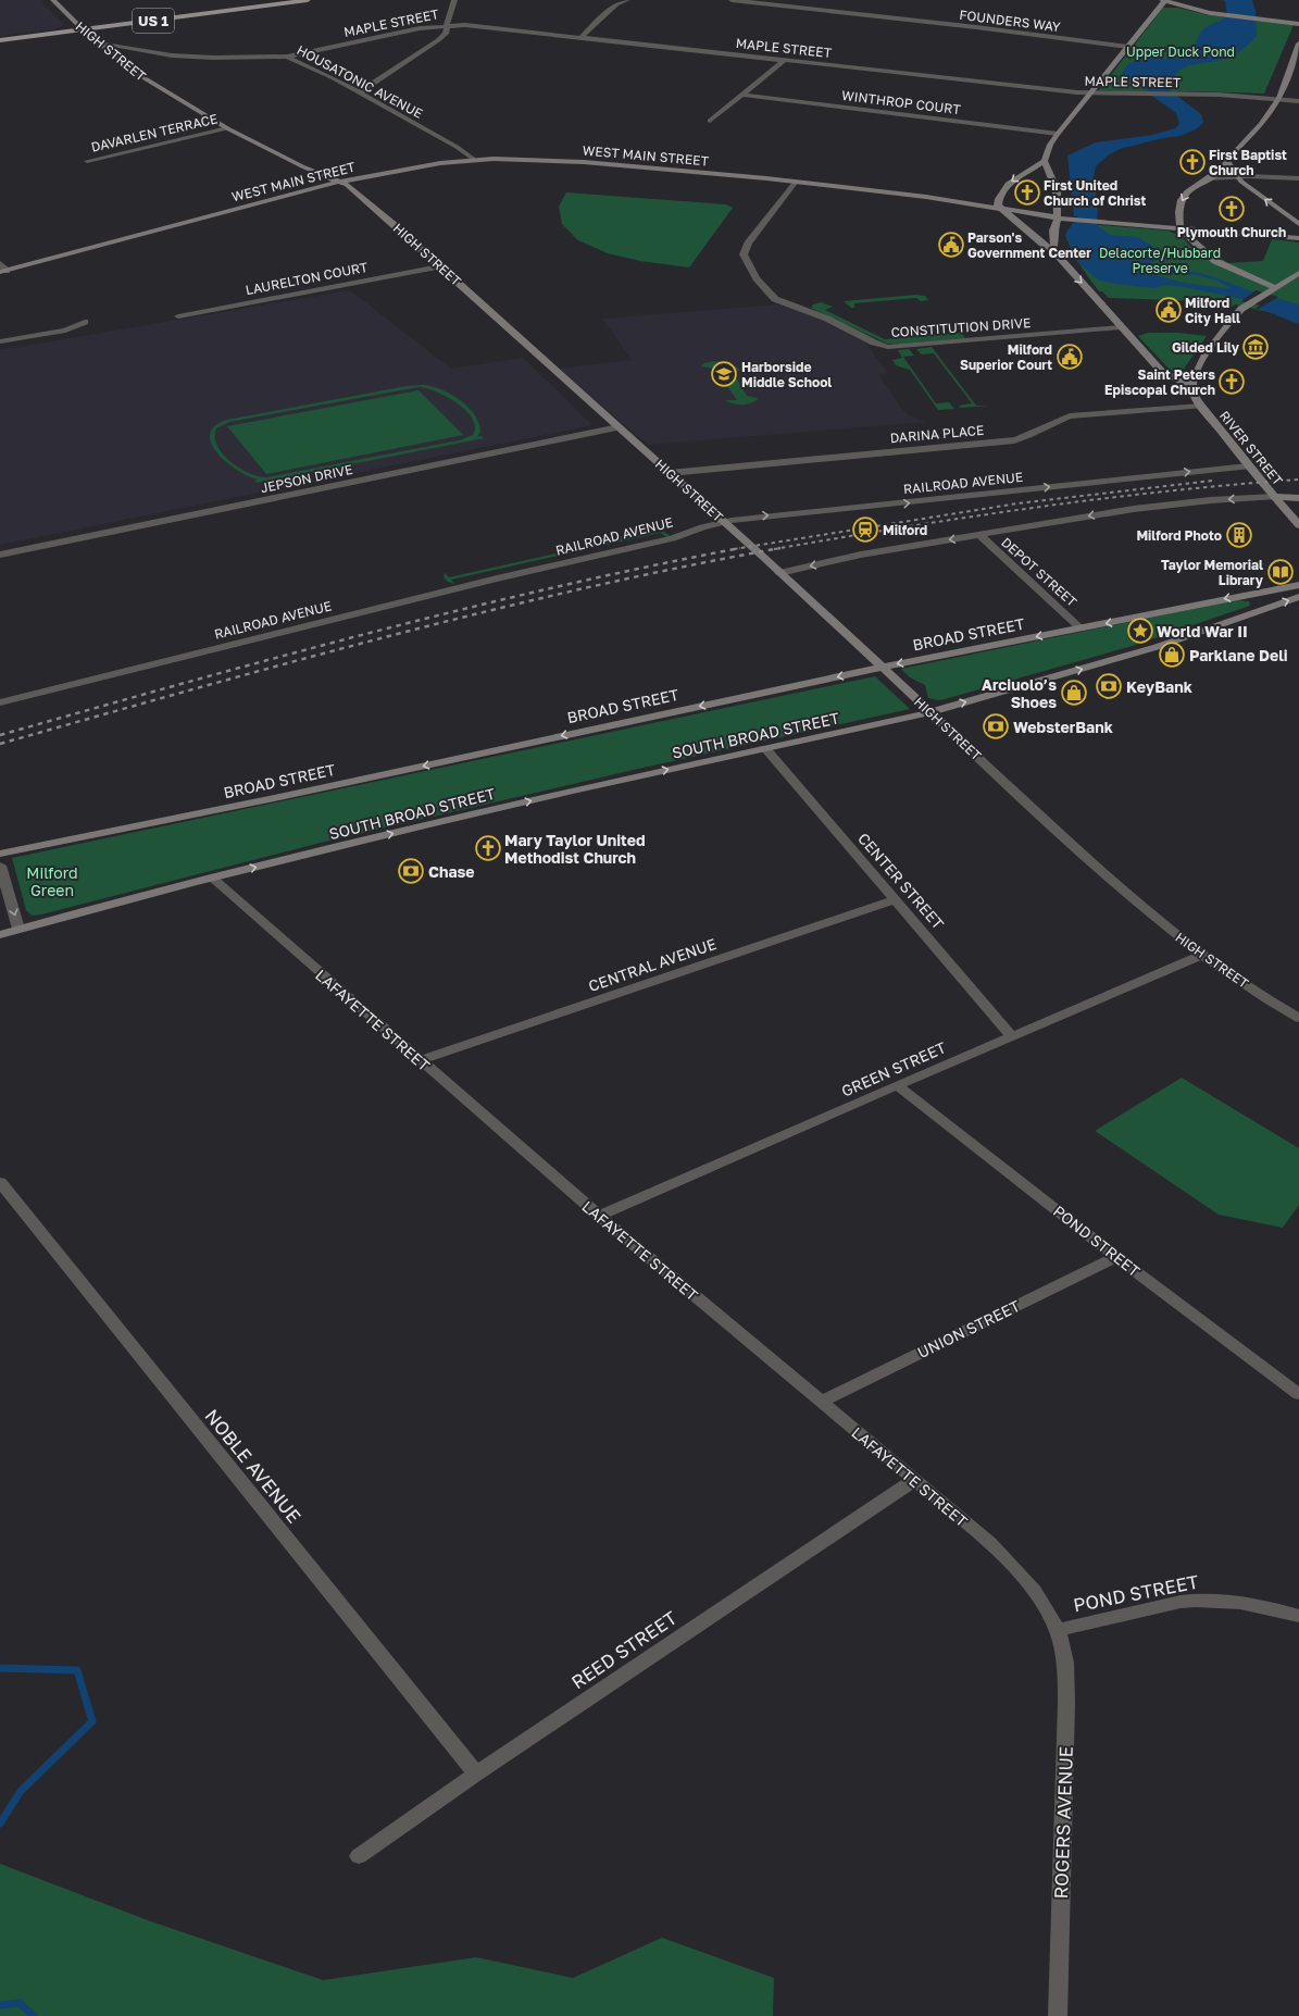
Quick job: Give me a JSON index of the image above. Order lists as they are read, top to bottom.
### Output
{
  "streets": {
    "main road": [
      "US 1",
      "HIGH STREET",
      "WEST MAIN STREET",
      "RIVER STREET",
      "BROAD STREET",
      "SOUTH BROAD STREET"
    ],
    "street": [
      "FOUNDERS WAY",
      "MAPLE STREET",
      "HOUSATONIC AVENUE",
      "WINTHROP COURT",
      "DAVARLEN TERRACE",
      "LAURELTON COURT",
      "CONSTITUTION DRIVE",
      "DARINA PLACE",
      "JEPSON DRIVE",
      "RAILROAD AVENUE",
      "DEPOT STREET",
      "CENTER STREET",
      "CENTRAL AVENUE",
      "LAFAYETTE STREET",
      "GREEN STREET",
      "POND STREET",
      "UNION STREET",
      "NOBLE AVENUE",
      "REED STREET",
      "ROGERS AVENUE"
    ]
  },
  "crossings": [
    ["US 1", "HIGH STREET"],
    ["MAPLE STREET", "HOUSATONIC AVENUE"],
    ["HIGH STREET", "HOUSATONIC AVENUE"],
    ["HIGH STREET", "DAVARLEN TERRACE"],
    ["HIGH STREET", "WEST MAIN STREET"],
    ["HIGH STREET", "LAURELTON COURT"],
    ["HIGH STREET", "DARINA PLACE"],
    ["HIGH STREET", "JEPSON DRIVE"],
    ["HIGH STREET", "RAILROAD AVENUE"],
    ["HIGH STREET", "BROAD STREET"],
    ["HIGH STREET", "SOUTH BROAD STREET"],
    ["HIGH STREET", "GREEN STREET"],
    ["HOUSATONIC AVENUE", "WEST MAIN STREET"],
    ["WEST MAIN STREET", "CONSTITUTION DRIVE"],
    ["DARINA PLACE", "RIVER STREET"],
    ["RIVER STREET", "RAILROAD AVENUE"],
    ["DEPOT STREET", "BROAD STREET"],
    ["SOUTH BROAD STREET", "CENTER STREET"],
    ["SOUTH BROAD STREET", "LAFAYETTE STREET"],
    ["CENTER STREET", "CENTRAL AVENUE"],
    ["CENTER STREET", "GREEN STREET"],
    ["CENTRAL AVENUE", "LAFAYETTE STREET"],
    ["LAFAYETTE STREET", "GREEN STREET"],
    ["LAFAYETTE STREET", "POND STREET"],
    ["LAFAYETTE STREET", "UNION STREET"],
    ["LAFAYETTE STREET", "REED STREET"],
    ["LAFAYETTE STREET", "ROGERS AVENUE"],
    ["GREEN STREET", "POND STREET"],
    ["POND STREET", "UNION STREET"],
    ["POND STREET", "ROGERS AVENUE"],
    ["NOBLE AVENUE", "REED STREET"]
  ],
  "one_way": ["BROAD STREET", "SOUTH BROAD STREET"],
  "parks": ["Upper Duck Pond", "Delacorte/Hubbard Preserve", "Milford Green"],
  "places": {
    "church": [
      "First Baptist Church",
      "First United Church of Christ",
      "Plymouth Church",
      "Saint Peters Episcopal Church",
      "Mary Taylor United Methodist Church"
    ],
    "public building": ["Parson's Government Center", "Milford City Hall", "Milford Superior Court"],
    "museum": ["Gilded Lily"],
    "school or university": ["Harborside Middle School"],
    "station": ["Milford"],
    "building": ["Milford Photo"],
    "library": ["Taylor Memorial Library"],
    "place": ["World War II"],
    "shop": ["Parklane Deli", "Arciuolo’s Shoes"],
    "bank": ["KeyBank", "WebsterBank", "Chase"]
  }
}
